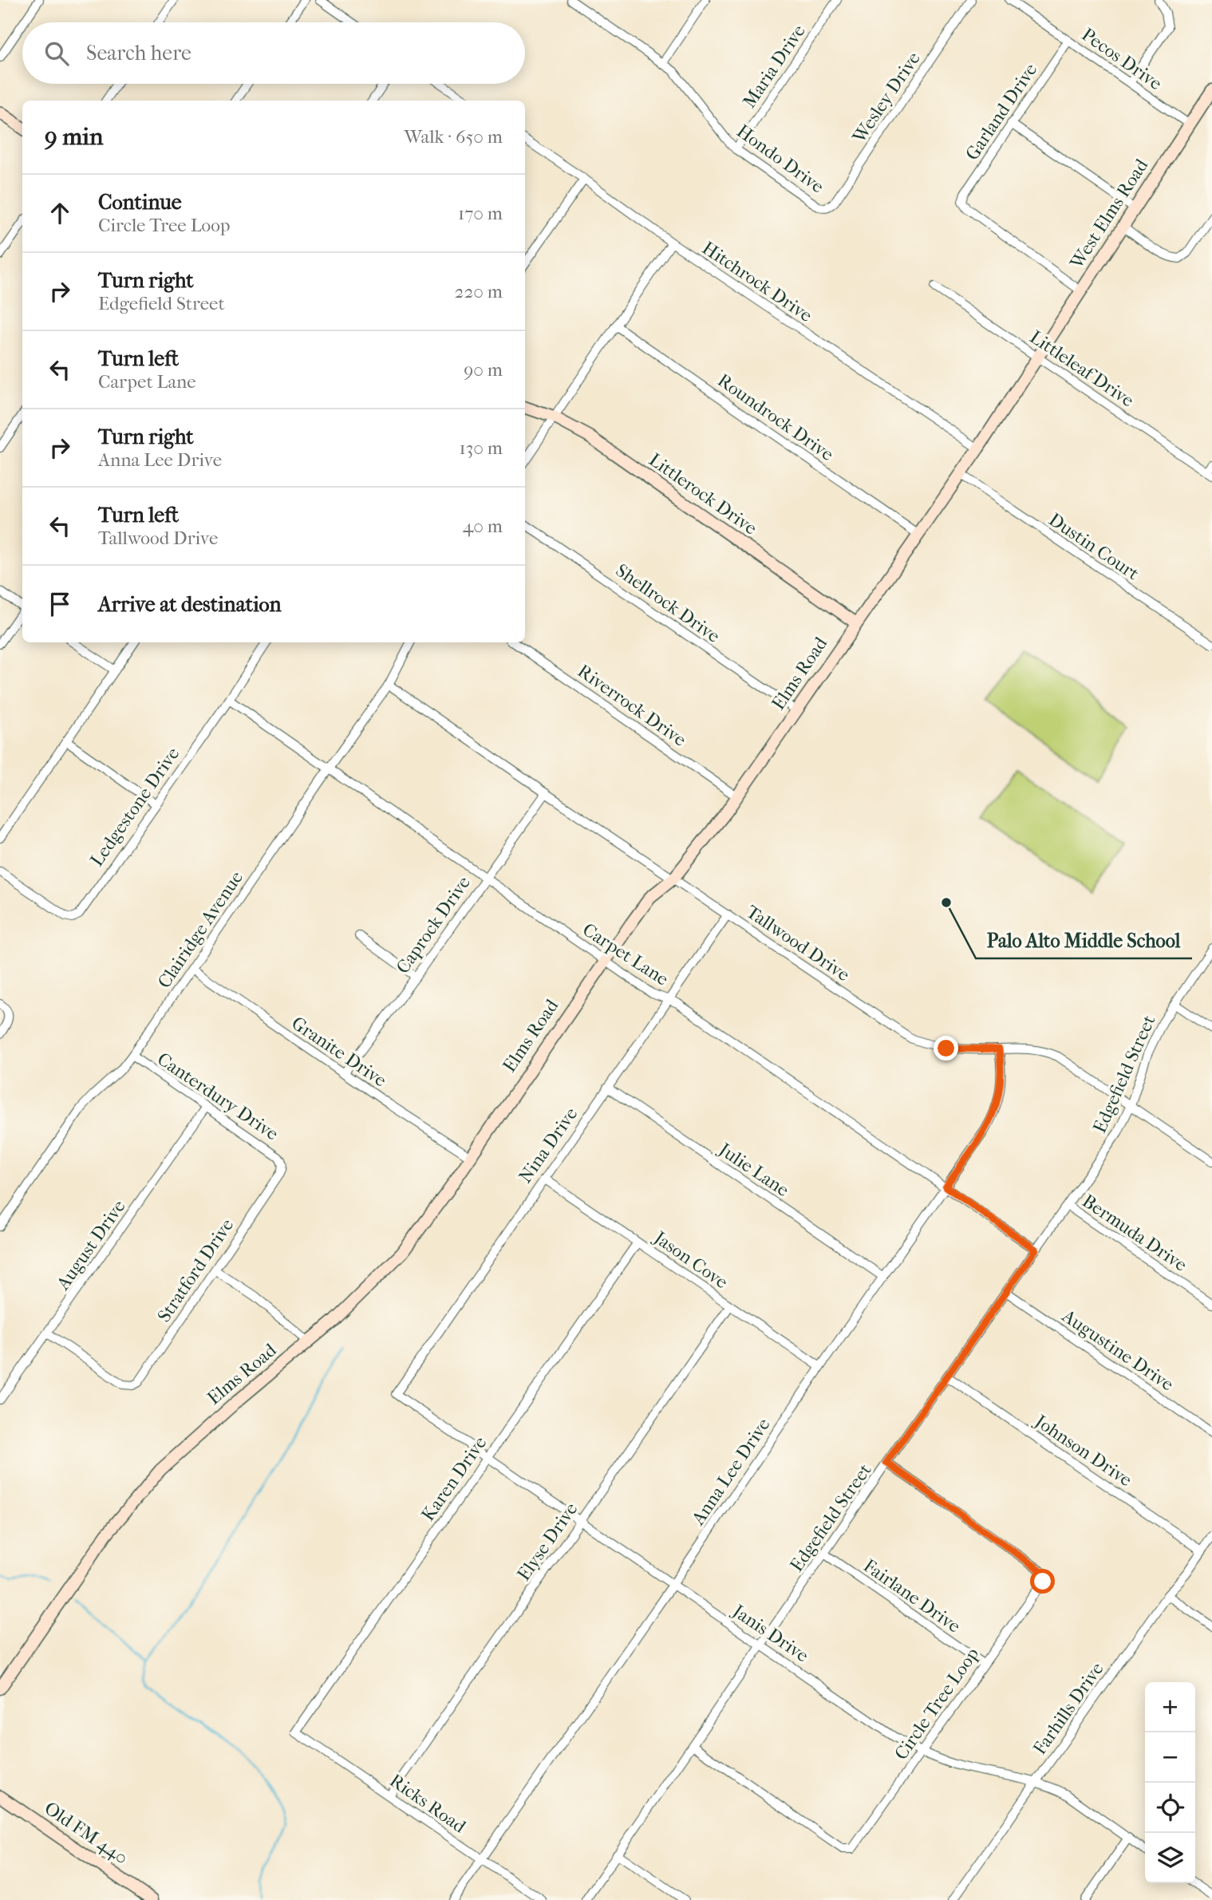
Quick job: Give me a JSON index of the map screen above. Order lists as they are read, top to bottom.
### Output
{
  "streets": {
    "main road": [
      "West Elms Road",
      "Littlerock Drive",
      "Elms Road",
      "Old FM 440"
    ],
    "street": [
      "Pecos Drive",
      "Maria Drive",
      "Wesley Drive",
      "Garland Drive",
      "Hondo Drive",
      "Hitchrock Drive",
      "Littleleaf Drive",
      "Roundrock Drive",
      "Dustin Court",
      "Shellrock Drive",
      "Riverrock Drive",
      "Ledgestone Drive",
      "Caprock Drive",
      "Clairidge Avenue",
      "Tallwood Drive",
      "Carpet Lane",
      "Granite Drive",
      "Edgefield Street",
      "Canterdury Drive",
      "Nina Drive",
      "Julie Lane",
      "Bermuda Drive",
      "August Drive",
      "Jason Cove",
      "Stratford Drive",
      "Augustine Drive",
      "Johnson Drive",
      "Anna Lee Drive",
      "Karen Drive",
      "Elyse Drive",
      "Fairlane Drive",
      "Janis Drive",
      "Circle Tree Loop",
      "Farhills Drive",
      "Ricks Road"
    ]
  },
  "crossings": [
    ["Pecos Drive", "Garland Drive"],
    ["Pecos Drive", "West Elms Road"],
    ["Maria Drive", "Hondo Drive"],
    ["Wesley Drive", "Hondo Drive"],
    ["Garland Drive", "West Elms Road"],
    ["West Elms Road", "Littleleaf Drive"],
    ["West Elms Road", "Elms Road"],
    ["Hitchrock Drive", "Elms Road"],
    ["Littleleaf Drive", "Elms Road"],
    ["Roundrock Drive", "Elms Road"],
    ["Littlerock Drive", "Elms Road"],
    ["Dustin Court", "Elms Road"],
    ["Shellrock Drive", "Elms Road"],
    ["Elms Road", "Riverrock Drive"],
    ["Elms Road", "Tallwood Drive"],
    ["Elms Road", "Carpet Lane"],
    ["Elms Road", "Granite Drive"],
    ["Ledgestone Drive", "Carpet Lane"],
    ["Caprock Drive", "Tallwood Drive"],
    ["Caprock Drive", "Carpet Lane"],
    ["Caprock Drive", "Granite Drive"],
    ["Clairidge Avenue", "Tallwood Drive"],
    ["Clairidge Avenue", "Carpet Lane"],
    ["Clairidge Avenue", "Granite Drive"],
    ["Clairidge Avenue", "Canterdury Drive"],
    ["Tallwood Drive", "Edgefield Street"],
    ["Tallwood Drive", "Nina Drive"],
    ["Tallwood Drive", "Anna Lee Drive"],
    ["Carpet Lane", "Edgefield Street"],
    ["Carpet Lane", "Nina Drive"],
    ["Carpet Lane", "Anna Lee Drive"],
    ["Edgefield Street", "Bermuda Drive"],
    ["Edgefield Street", "Augustine Drive"],
    ["Edgefield Street", "Johnson Drive"],
    ["Edgefield Street", "Fairlane Drive"],
    ["Edgefield Street", "Janis Drive"],
    ["Edgefield Street", "Circle Tree Loop"],
    ["Canterdury Drive", "August Drive"],
    ["Canterdury Drive", "Stratford Drive"],
    ["Nina Drive", "Julie Lane"],
    ["Nina Drive", "Jason Cove"],
    ["Nina Drive", "Janis Drive"],
    ["Julie Lane", "Anna Lee Drive"],
    ["August Drive", "Stratford Drive"],
    ["Jason Cove", "Anna Lee Drive"],
    ["Jason Cove", "Karen Drive"],
    ["Jason Cove", "Elyse Drive"],
    ["Johnson Drive", "Farhills Drive"],
    ["Anna Lee Drive", "Janis Drive"],
    ["Anna Lee Drive", "Ricks Road"],
    ["Karen Drive", "Janis Drive"],
    ["Karen Drive", "Ricks Road"],
    ["Elyse Drive", "Janis Drive"],
    ["Elyse Drive", "Ricks Road"],
    ["Fairlane Drive", "Circle Tree Loop"],
    ["Janis Drive", "Circle Tree Loop"],
    ["Janis Drive", "Farhills Drive"]
  ],
  "places": ["Palo Alto Middle School"],
  "page": {
    "search": "Search here",
    "heading": ["9 min", "Walk · 650 m"],
    "list": [
      ["Continue", "Circle Tree Loop", "170 m"],
      ["Turn right", "Edgefield Street", "220 m"],
      ["Turn left", "Carpet Lane", "90 m"],
      ["Turn right", "Anna Lee Drive", "130 m"],
      ["Turn left", "Tallwood Drive", "40 m"],
      "Arrive at destination"
    ],
    "map_buttons": ["+", "−"]
  }
}
